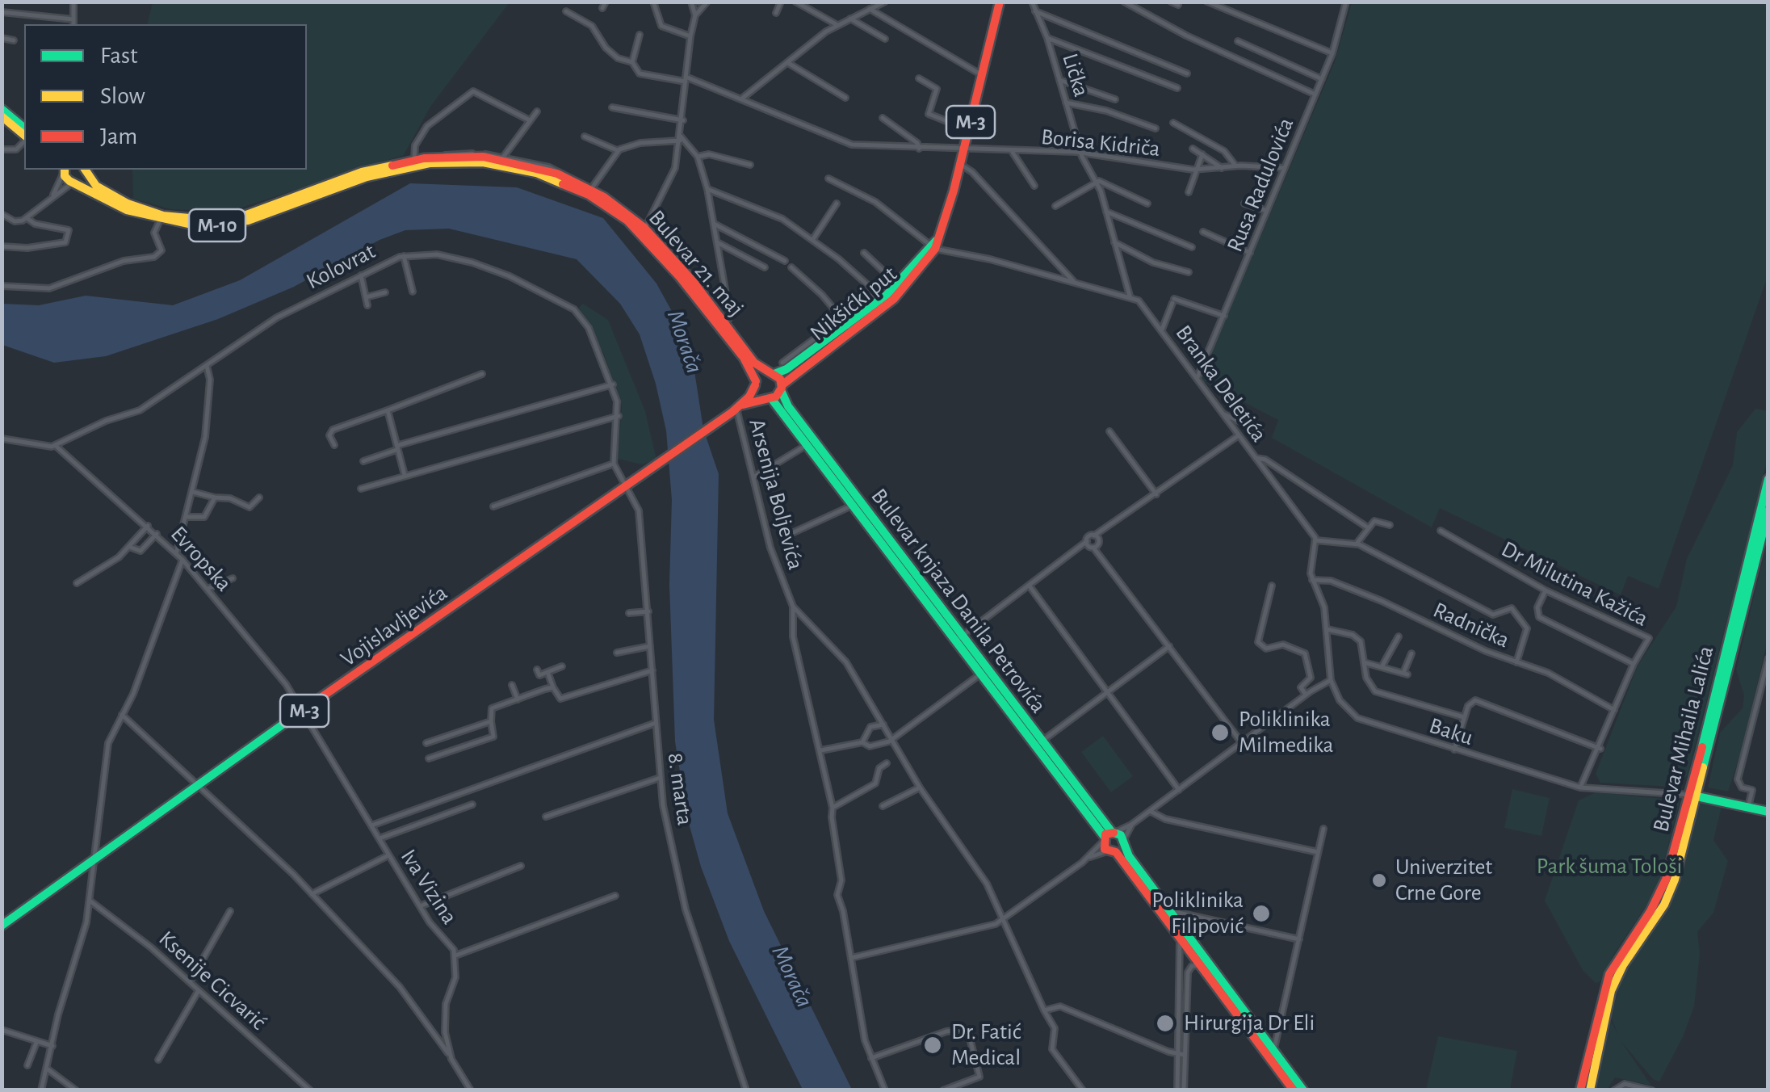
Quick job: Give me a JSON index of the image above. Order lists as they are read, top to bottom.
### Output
{
  "streets": {
    "main road": [
      "M-3",
      "M-10",
      "Bulevar 21. maj",
      "Nikšićki put",
      "Bulevar knjaza Danila Petrovića",
      "Vojislavljevića",
      "Bulevar Mihaila Lalića"
    ],
    "street": [
      "Lička",
      "Borisa Kidriča",
      "Rusa Radulovića",
      "Kolovrat",
      "Branka Deletića",
      "Arsenija Boljevića",
      "Evropska",
      "Dr Milutina Kažića",
      "Radnička",
      "Baku",
      "8. marta",
      "Iva Vizina",
      "Ksenije Cicvarić"
    ]
  },
  "crossings": [
    ["Lička", "Borisa Kidriča"],
    ["Lička", "Branka Deletića"],
    ["M-3", "Bulevar 21. maj"],
    ["M-3", "Nikšićki put"],
    ["M-3", "Arsenija Boljevića"],
    ["M-3", "Bulevar knjaza Danila Petrovića"],
    ["M-3", "Vojislavljevića"],
    ["Borisa Kidriča", "Rusa Radulovića"],
    ["Borisa Kidriča", "Nikšićki put"],
    ["Rusa Radulovića", "Branka Deletića"],
    ["Bulevar 21. maj", "Nikšićki put"],
    ["Bulevar 21. maj", "Bulevar knjaza Danila Petrovića"],
    ["Kolovrat", "Evropska"],
    ["Nikšićki put", "Bulevar knjaza Danila Petrovića"],
    ["Arsenija Boljevića", "Vojislavljevića"],
    ["Evropska", "Vojislavljevića"],
    ["Evropska", "Iva Vizina"],
    ["Dr Milutina Kažića", "Radnička"],
    ["Dr Milutina Kažića", "Baku"],
    ["Vojislavljevića", "8. marta"],
    ["Vojislavljevića", "Iva Vizina"],
    ["Baku", "Bulevar Mihaila Lalića"]
  ],
  "water": ["Morača"],
  "parks": ["Park šuma Tološi"],
  "places": [
    "Poliklinika Milmedika",
    "Univerzitet Crne Gore",
    "Poliklinika Filipović",
    "Hirurgija Dr Eli",
    "Dr. Fatić Medical"
  ],
  "legend": ["Fast", "Slow", "Jam"]
}
